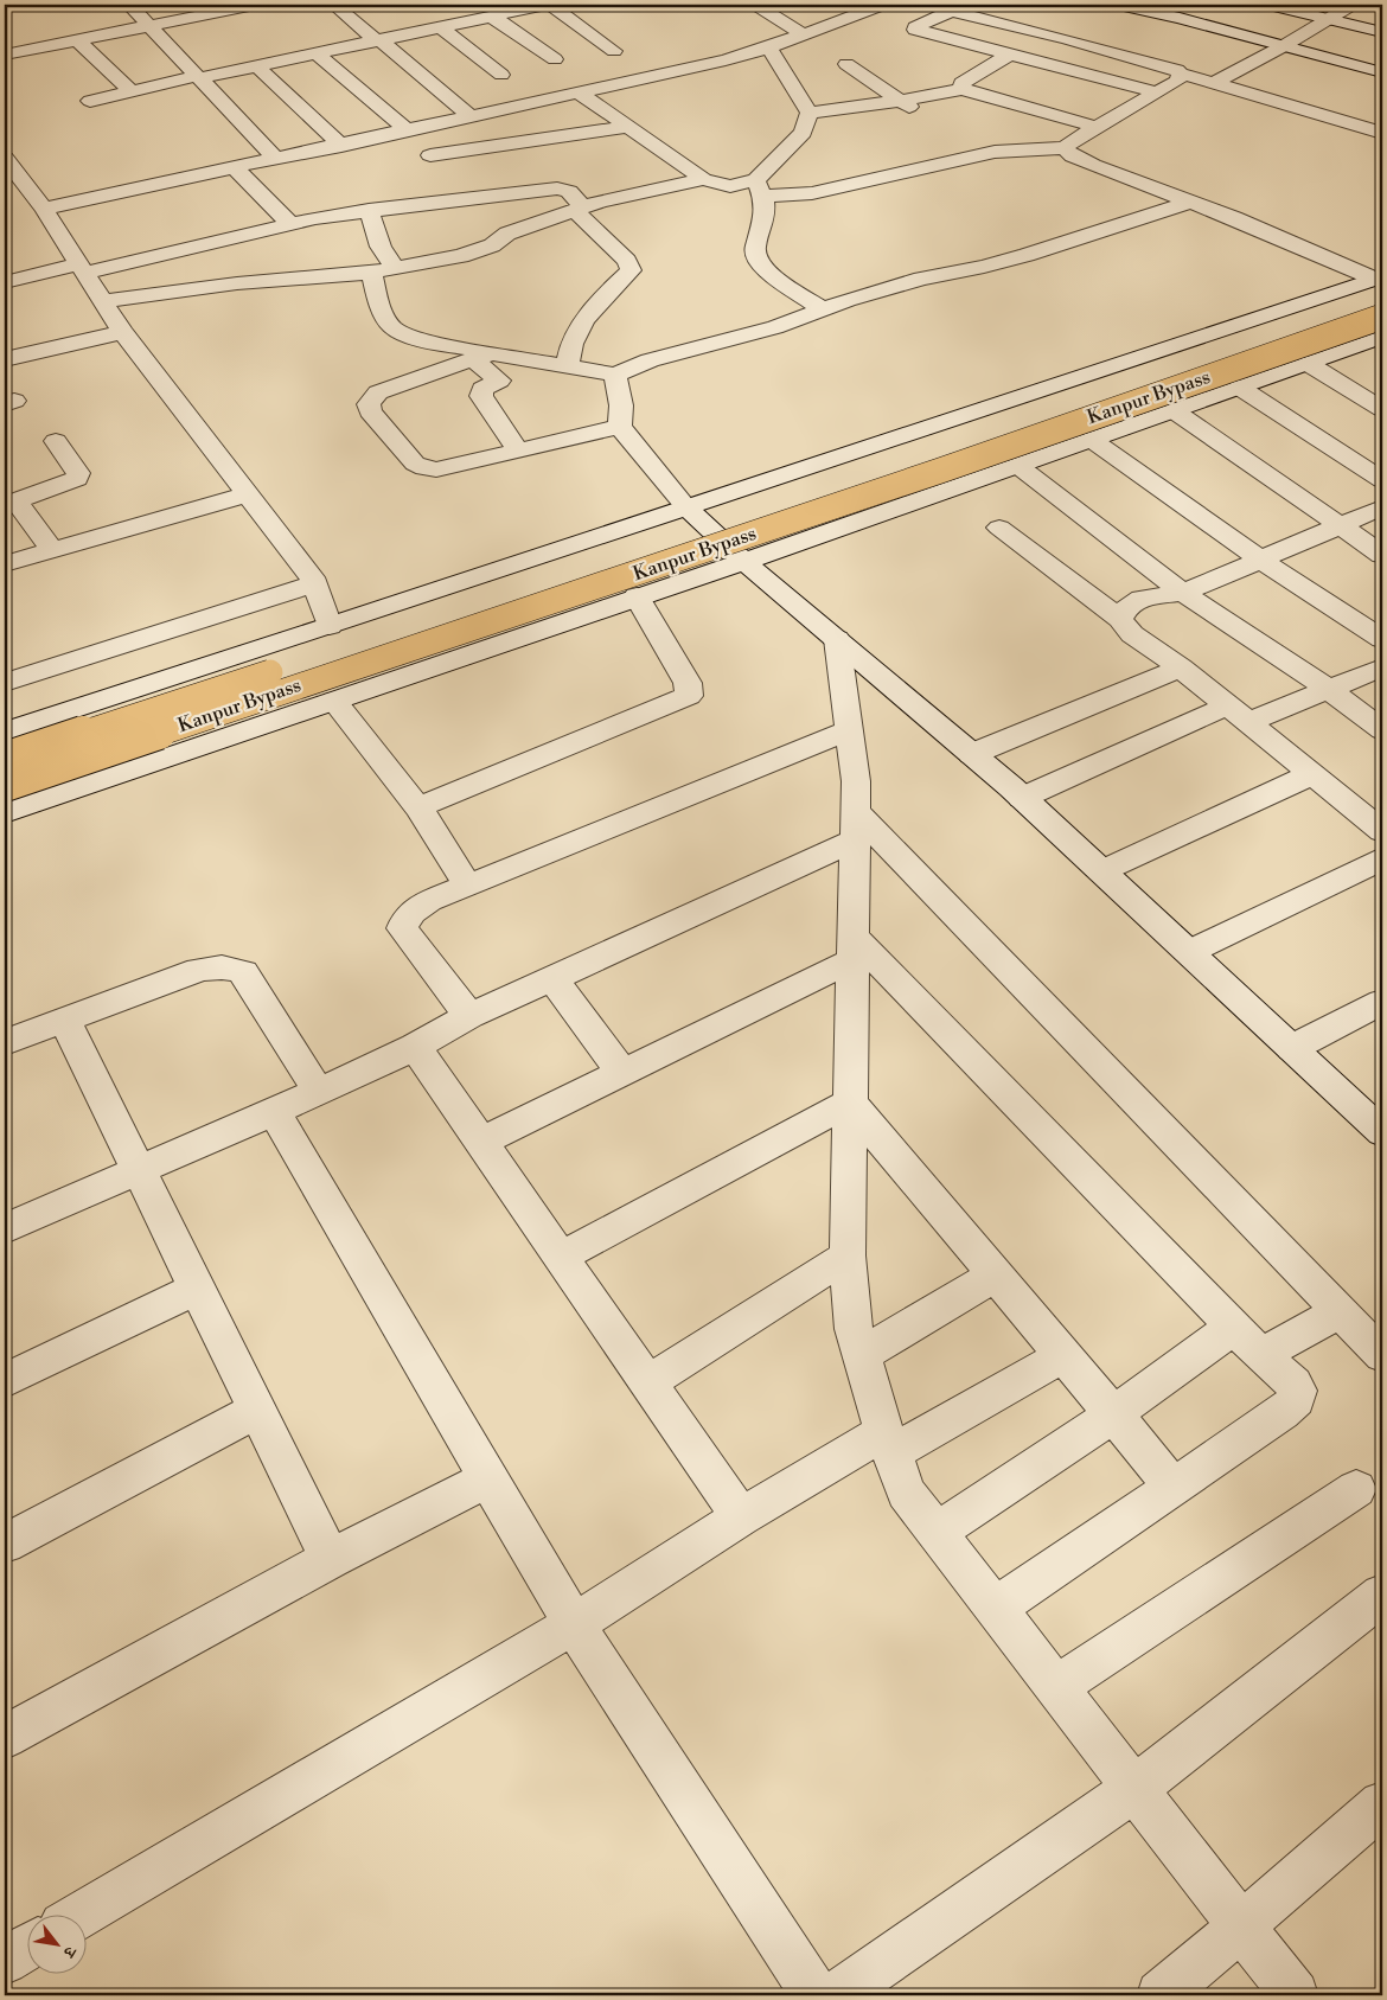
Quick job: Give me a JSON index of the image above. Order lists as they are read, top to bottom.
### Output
{
  "streets": {
    "highway": ["Kanpur Bypass"]
  },
  "north": "bottom right"
}
